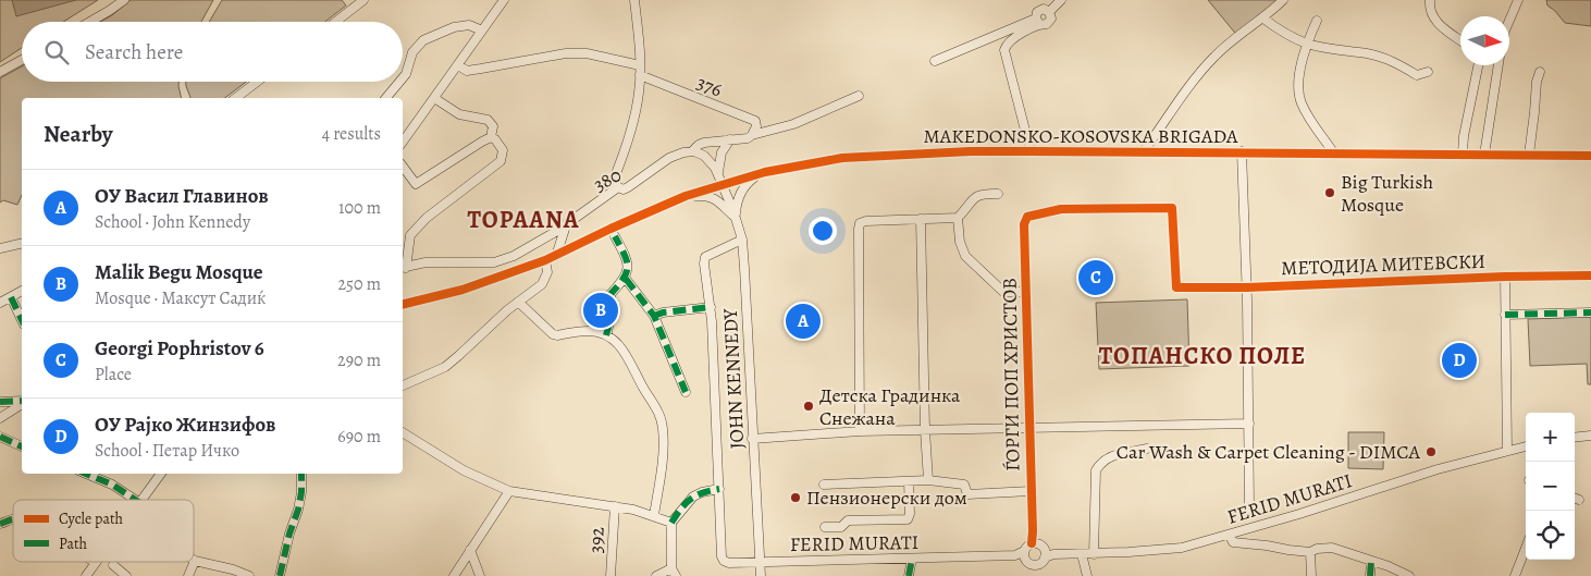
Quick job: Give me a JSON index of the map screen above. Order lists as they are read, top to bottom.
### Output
{
  "streets": {
    "street": [
      "376",
      "MAKEDONSKO-KOSOVSKA BRIGADA",
      "380",
      "МЕТОДИЈА МИТЕВСКИ",
      "ЃОРГИ ПОП ХРИСТОВ",
      "JOHN KENNEDY",
      "FERID MURATI",
      "392"
    ]
  },
  "crossings": [
    ["MAKEDONSKO-KOSOVSKA BRIGADA", "JOHN KENNEDY"],
    ["МЕТОДИЈА МИТЕВСКИ", "ЃОРГИ ПОП ХРИСТОВ"],
    ["JOHN KENNEDY", "FERID MURATI"]
  ],
  "districts": ["TOPAANA", "ТОПАНСКО ПОЛЕ"],
  "places": [
    "Big Turkish Mosque",
    "Детска Градинка Снежана",
    "Car Wash & Carpet Cleaning - DIMCA",
    "Пензионерски дом"
  ],
  "legend": ["Cycle path", "Path"],
  "north": "right",
  "page": {
    "search": "Search here",
    "heading": ["Nearby", "4 results"],
    "list": [
      {
        "mark": "A",
        "name": "ОУ Васил Главинов",
        "note": "School · John Kennedy",
        "value": "100 m"
      },
      {
        "mark": "B",
        "name": "Malik Begu Mosque",
        "note": "Mosque · Максут Садиќ",
        "value": "250 m"
      },
      {
        "mark": "C",
        "name": "Georgi Pophristov 6",
        "note": "Place",
        "value": "290 m"
      },
      {
        "mark": "D",
        "name": "ОУ Рајко Жинзифов",
        "note": "School · Петар Ичко",
        "value": "690 m"
      }
    ],
    "pins": [
      "C",
      "B",
      "A",
      "D"
    ],
    "map_buttons": ["+", "−"]
  }
}
